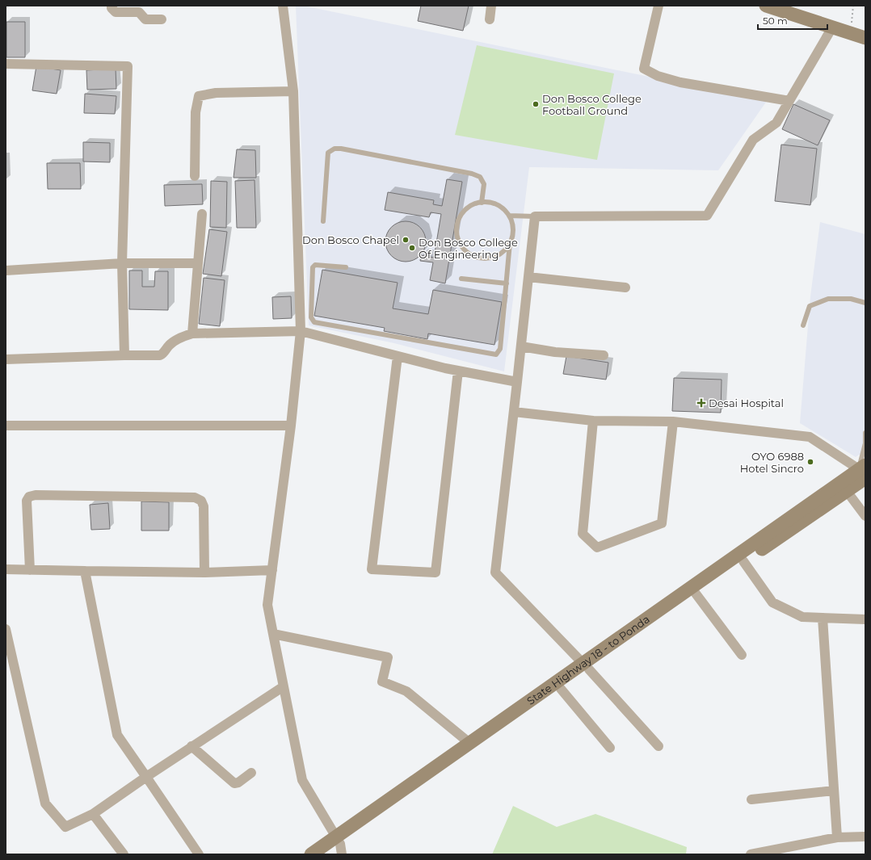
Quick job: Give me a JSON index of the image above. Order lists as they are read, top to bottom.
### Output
{
  "streets": {
    "main road": ["State Highway 18 - to Ponda"]
  },
  "places": {
    "other": [
      "Don Bosco College Football Ground",
      "Don Bosco Chapel",
      "Don Bosco College Of Engineering",
      "OYO 6988 Hotel Sincro"
    ],
    "health": ["Desai Hospital"]
  },
  "scale_bar": "50 m"
}
